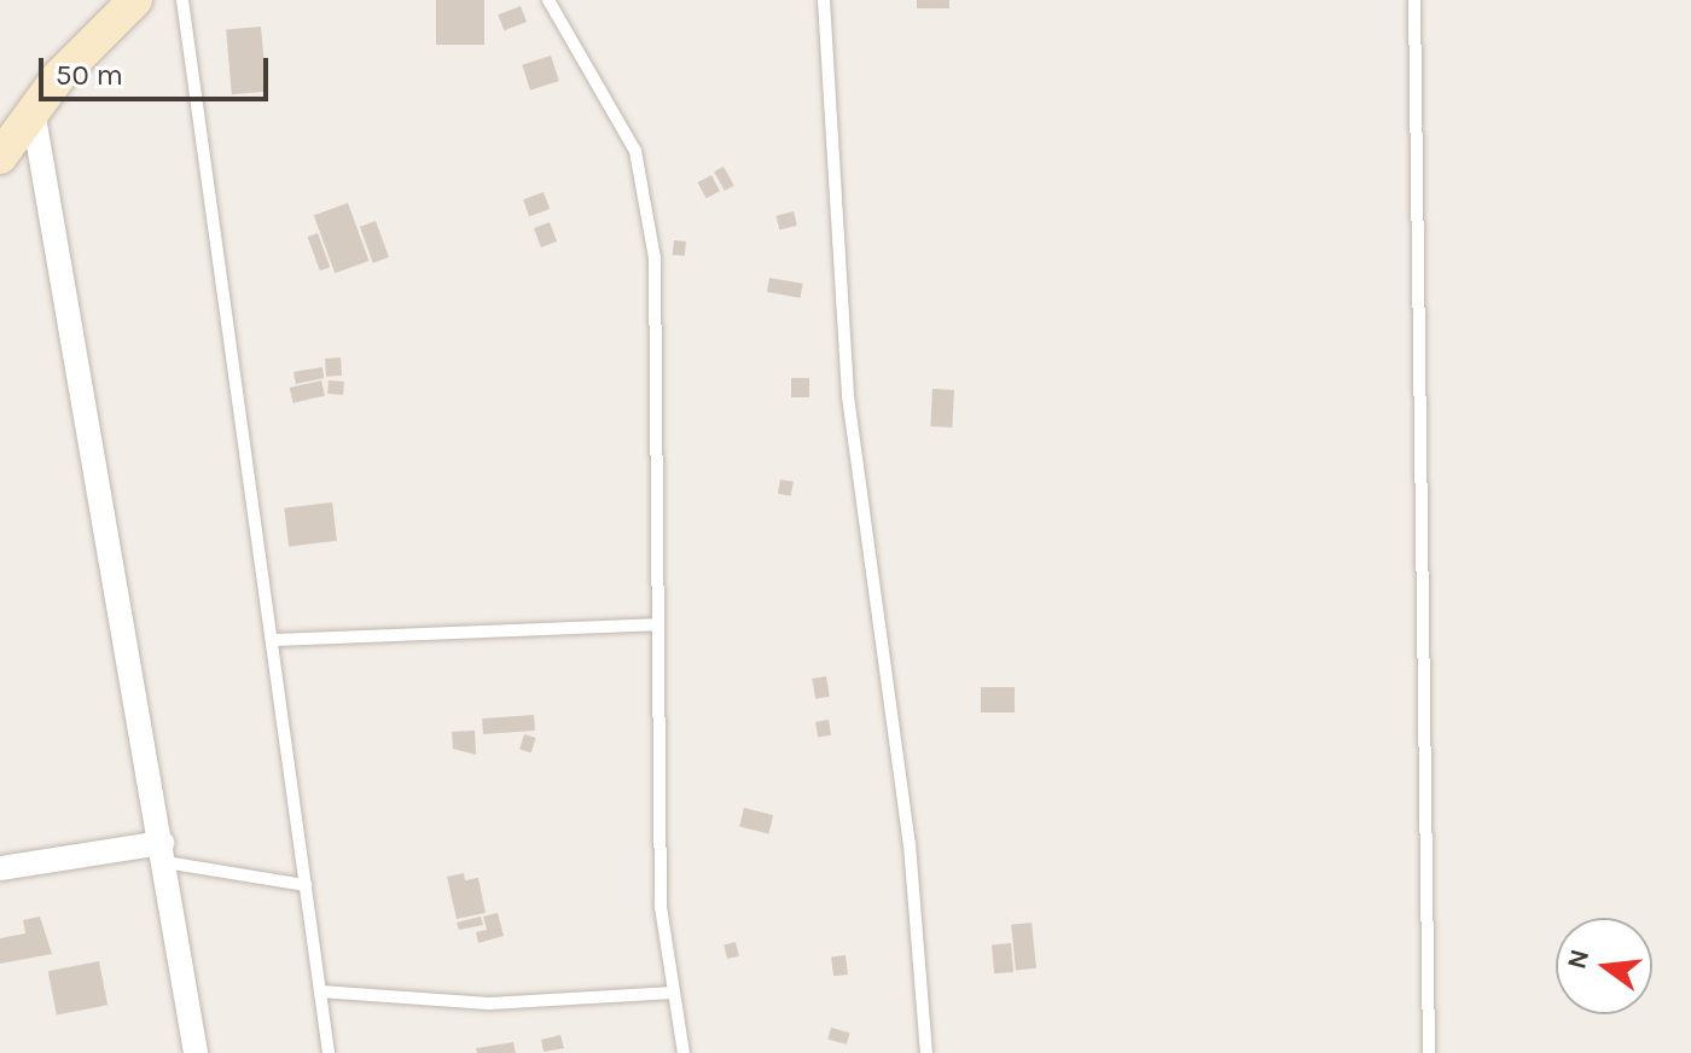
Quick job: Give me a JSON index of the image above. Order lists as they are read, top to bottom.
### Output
{
  "scale_bar": "50 m",
  "north": "left"
}
